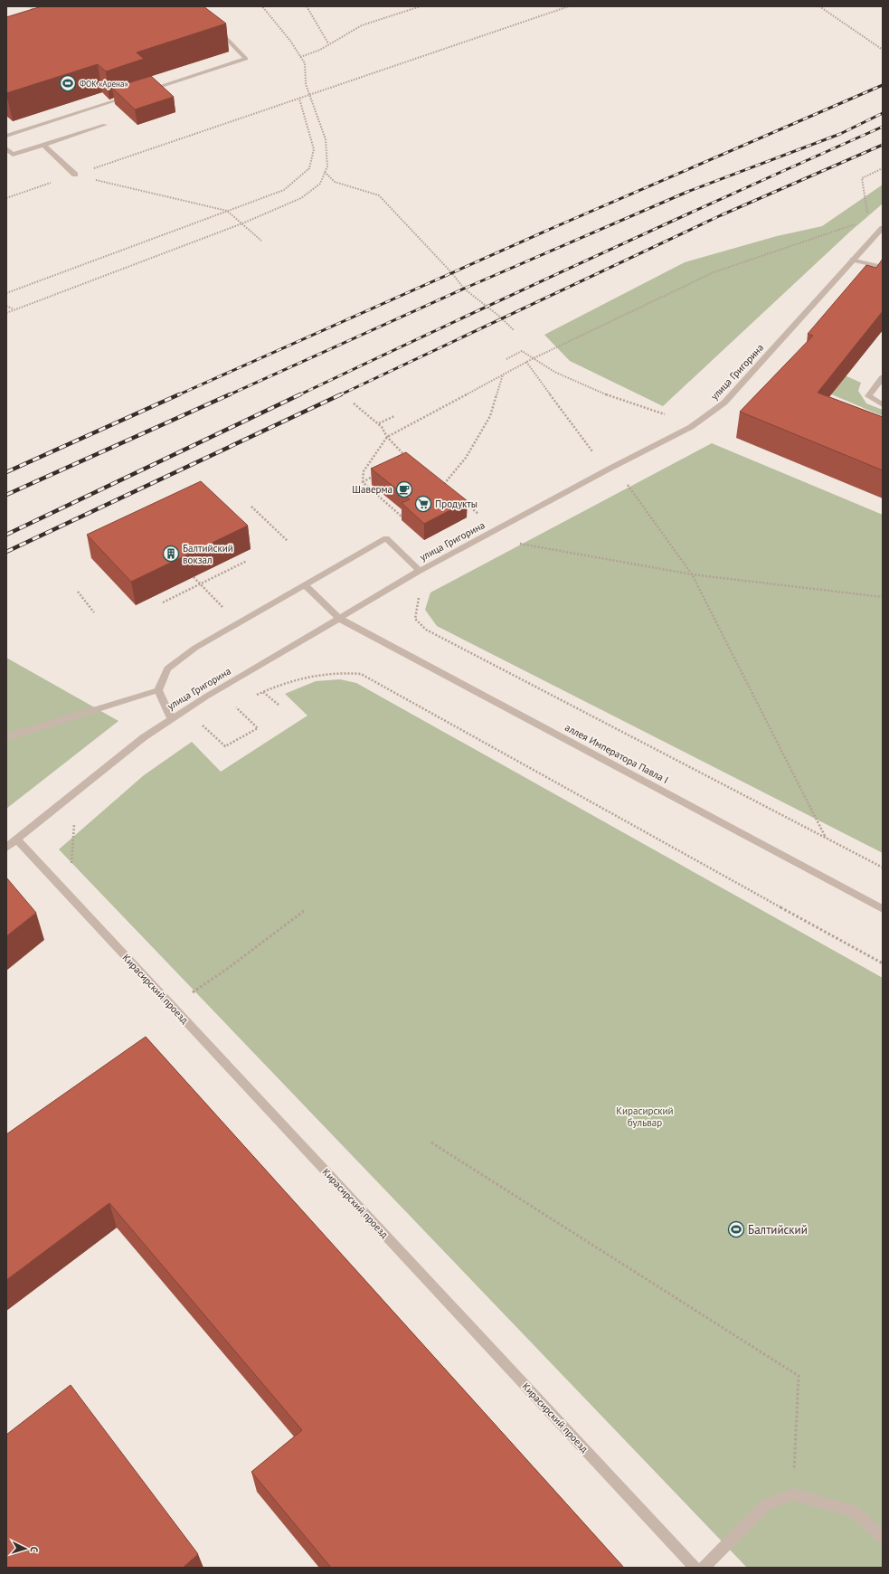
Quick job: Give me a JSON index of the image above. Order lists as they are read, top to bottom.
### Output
{
  "streets": {
    "street": ["улица Григорина", "аллея Императора Павла I", "Кирасирский проезд"]
  },
  "crossings": [
    ["улица Григорина", "аллея Императора Павла I"],
    ["улица Григорина", "Кирасирский проезд"]
  ],
  "parks": ["Кирасирский бульвар"],
  "places": {
    "sports": ["ФОК «Арена»", "Балтийский"],
    "cafe": ["Шаверма"],
    "supermarket": ["Продукты"],
    "building": ["Балтийский вокзал"]
  },
  "north": "right"
}
